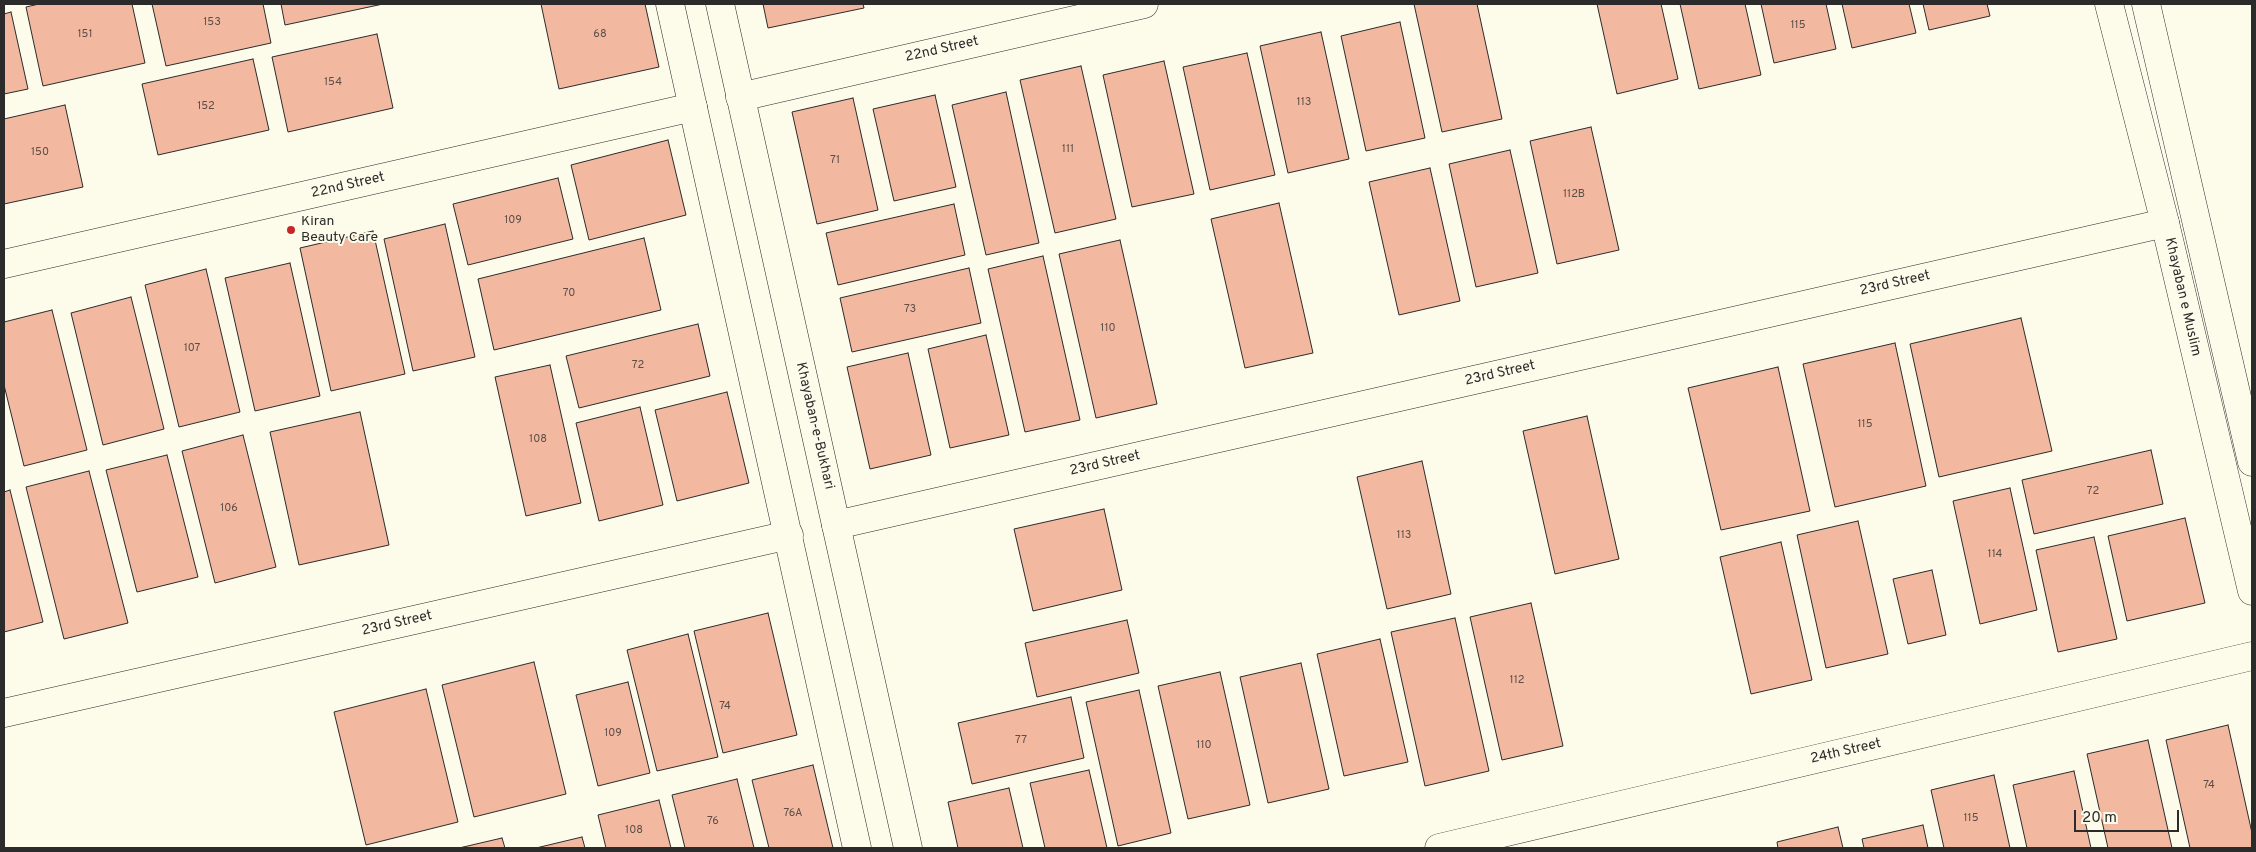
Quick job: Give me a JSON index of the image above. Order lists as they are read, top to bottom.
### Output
{
  "streets": {
    "street": [
      "22nd Street",
      "23rd Street",
      "Khayaban e Muslim",
      "Khayaban-e-Bukhari",
      "24th Street"
    ]
  },
  "crossings": [
    ["22nd Street", "Khayaban-e-Bukhari"],
    ["23rd Street", "Khayaban e Muslim"],
    ["23rd Street", "Khayaban-e-Bukhari"]
  ],
  "places": ["Kiran Beauty Care"],
  "house_numbers": [
    "153",
    "115",
    "151",
    "68",
    "154",
    "113",
    "152",
    "111",
    "150",
    "71",
    "112B",
    "109",
    "70",
    "73",
    "110",
    "107",
    "72",
    "115",
    "108",
    "72",
    "106",
    "113",
    "114",
    "112",
    "74",
    "109",
    "77",
    "110",
    "74",
    "76A",
    "115",
    "76",
    "108"
  ],
  "scale_bar": "20 m"
}
